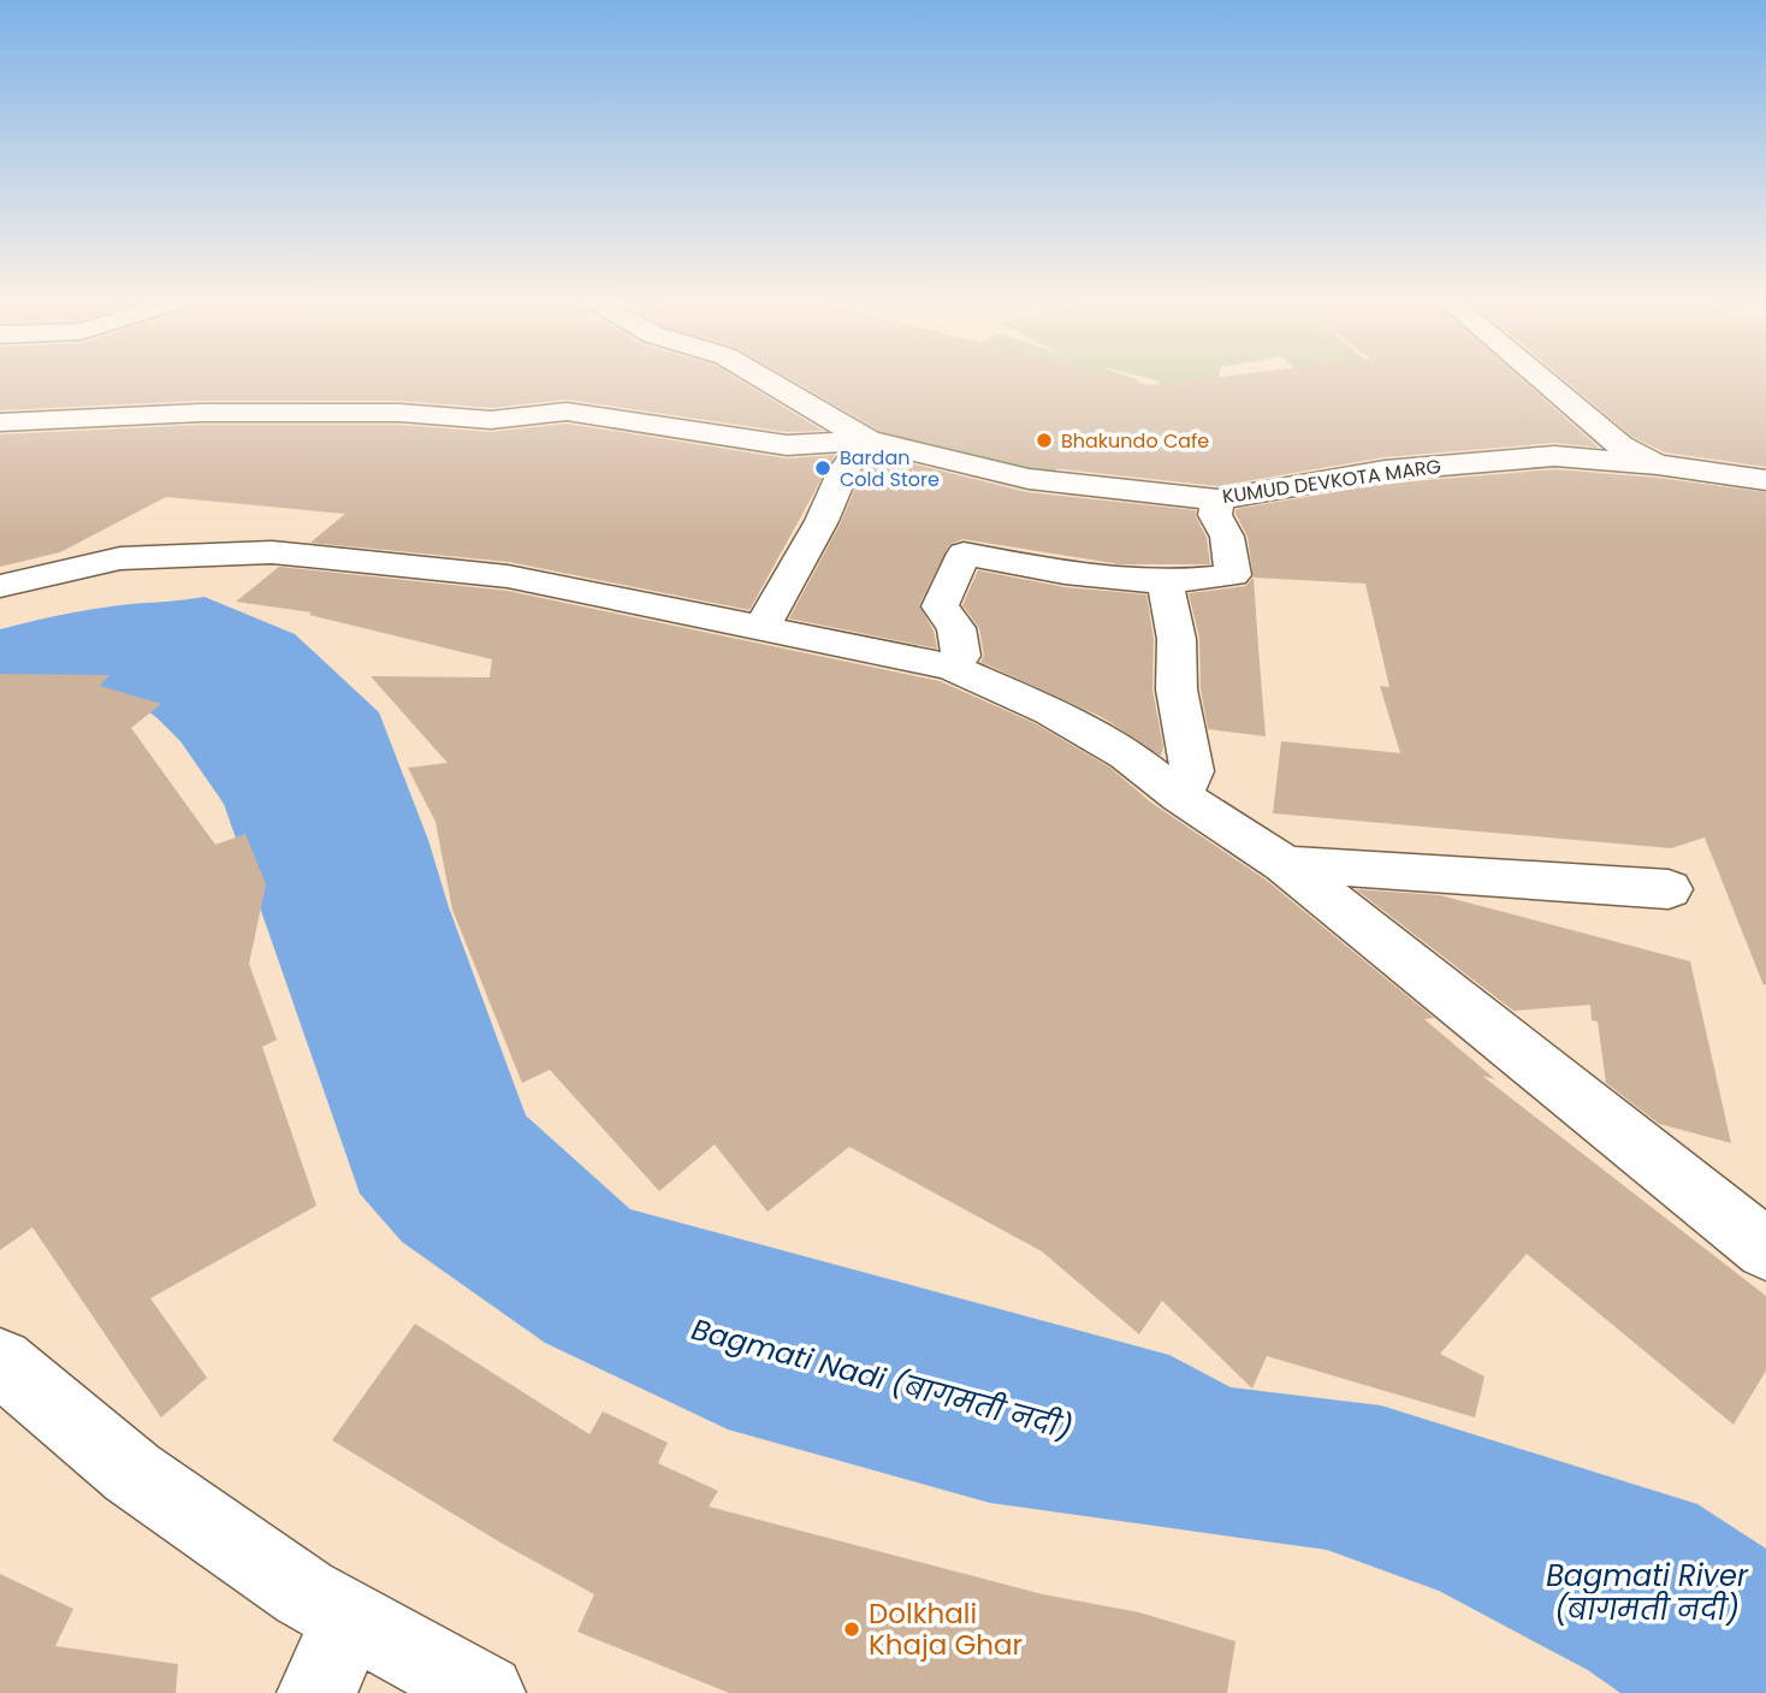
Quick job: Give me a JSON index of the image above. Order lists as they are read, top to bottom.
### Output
{
  "streets": {
    "street": ["KUMUD DEVKOTA MARG"]
  },
  "water": ["Bagmati Nadi (बागमती नदी)", "Bagmati River (बागमती नदी)"],
  "places": ["Bhakundo Cafe", "Bardan Cold Store", "Dolkhali Khaja Ghar"]
}
